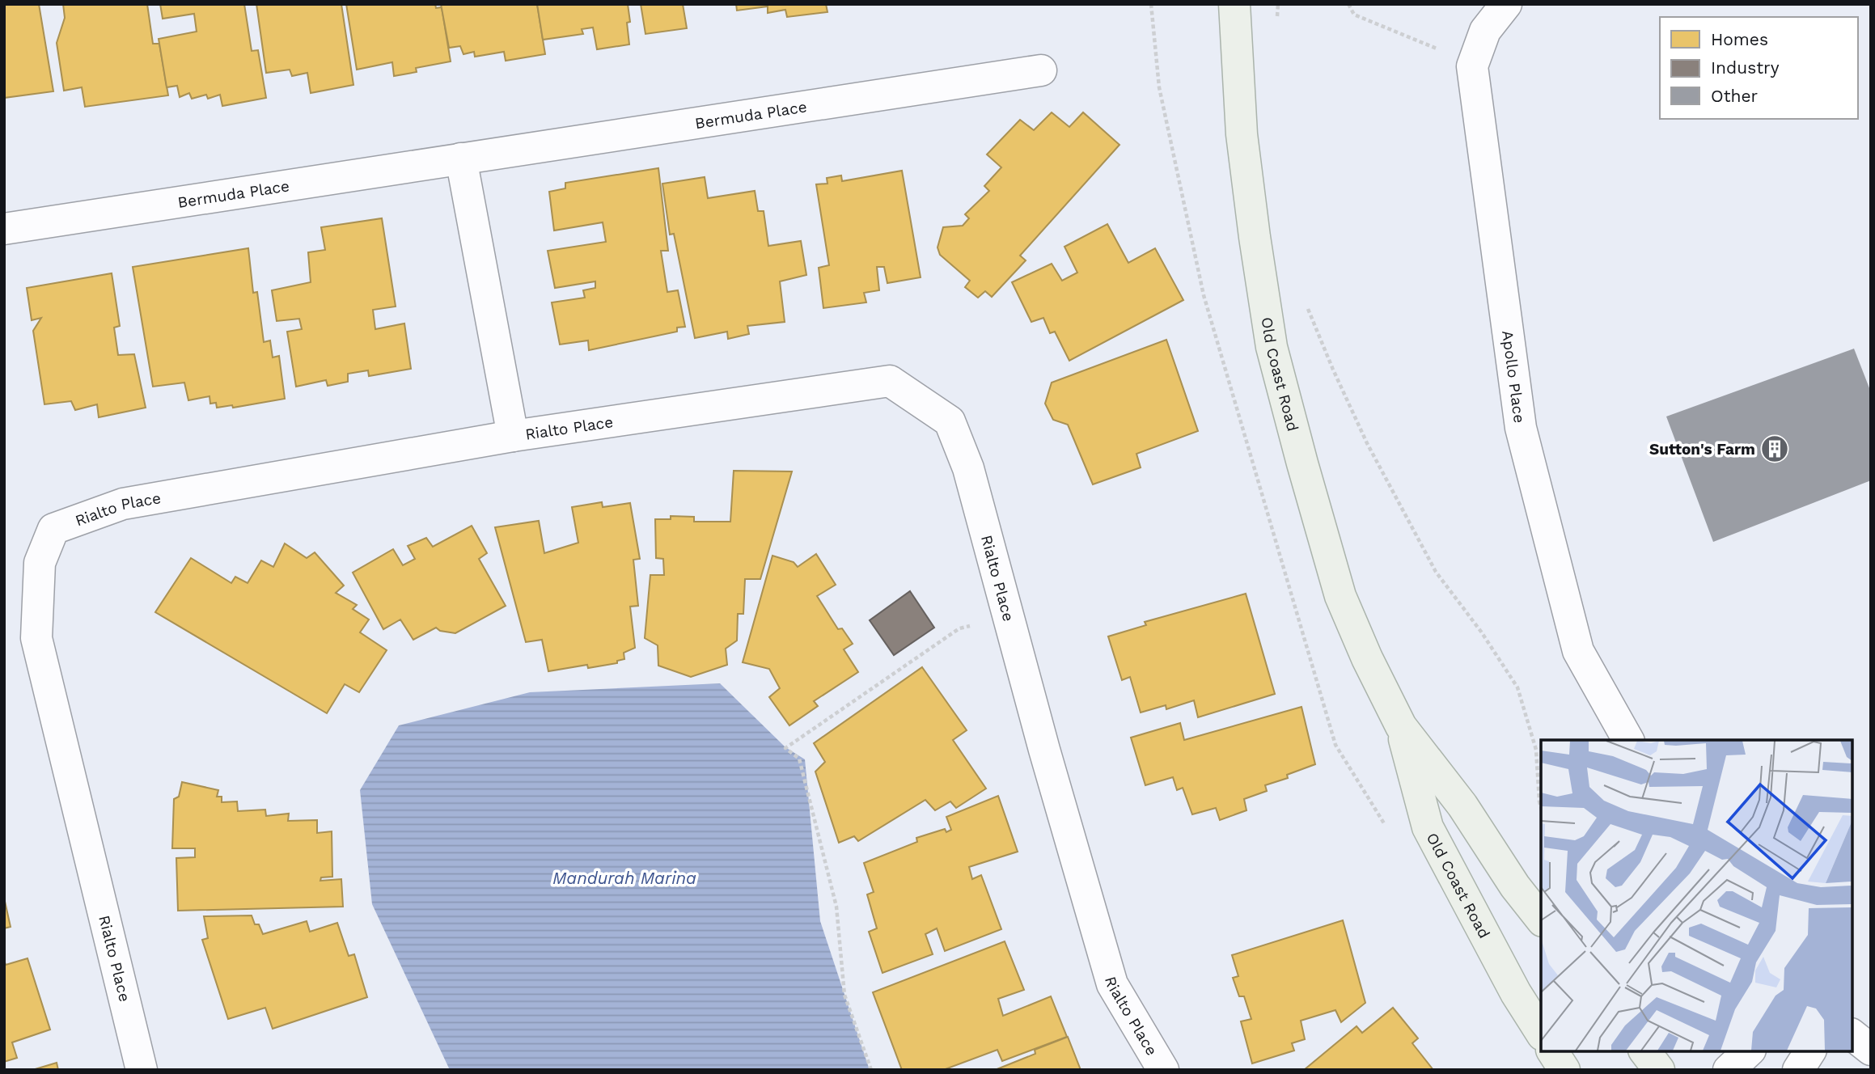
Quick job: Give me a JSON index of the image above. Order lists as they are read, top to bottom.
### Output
{
  "streets": {
    "main road": ["Old Coast Road"],
    "street": ["Bermuda Place", "Apollo Place", "Rialto Place"]
  },
  "water": ["Mandurah Marina"],
  "places": {
    "building": ["Sutton's Farm"]
  },
  "legend": ["Homes", "Industry", "Other"]
}
